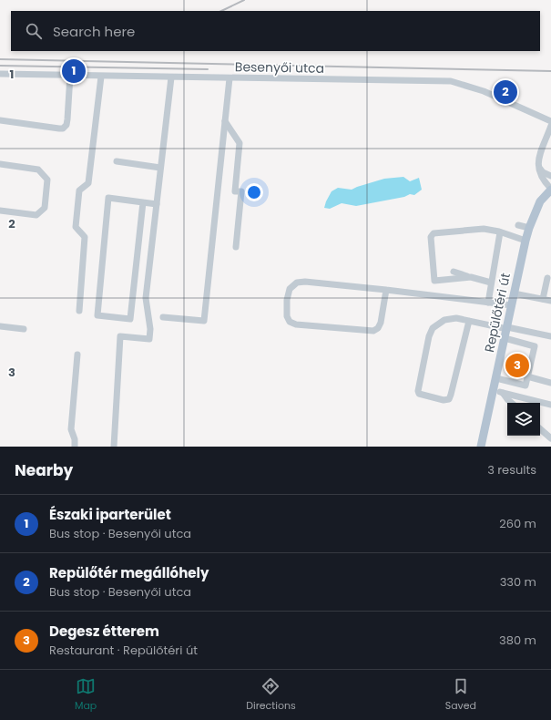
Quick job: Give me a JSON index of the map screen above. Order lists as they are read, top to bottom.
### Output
{
  "streets": {
    "main road": ["Repülőtéri út"],
    "street": ["Besenyői utca"]
  },
  "page": {
    "search": "Search here",
    "pins": ["1", "2", "3"],
    "heading": ["Nearby", "3 results"],
    "list": [
      {
        "mark": "1",
        "name": "Északi iparterület",
        "note": "Bus stop · Besenyői utca",
        "value": "260 m"
      },
      {
        "mark": "2",
        "name": "Repülőtér megállóhely",
        "note": "Bus stop · Besenyői utca",
        "value": "330 m"
      },
      {
        "mark": "3",
        "name": "Degesz étterem",
        "note": "Restaurant · Repülőtéri út",
        "value": "380 m"
      }
    ],
    "nav": ["Map", "Directions", "Saved"]
  },
  "grid": {
    "rows": ["1", "2", "3"]
  }
}
